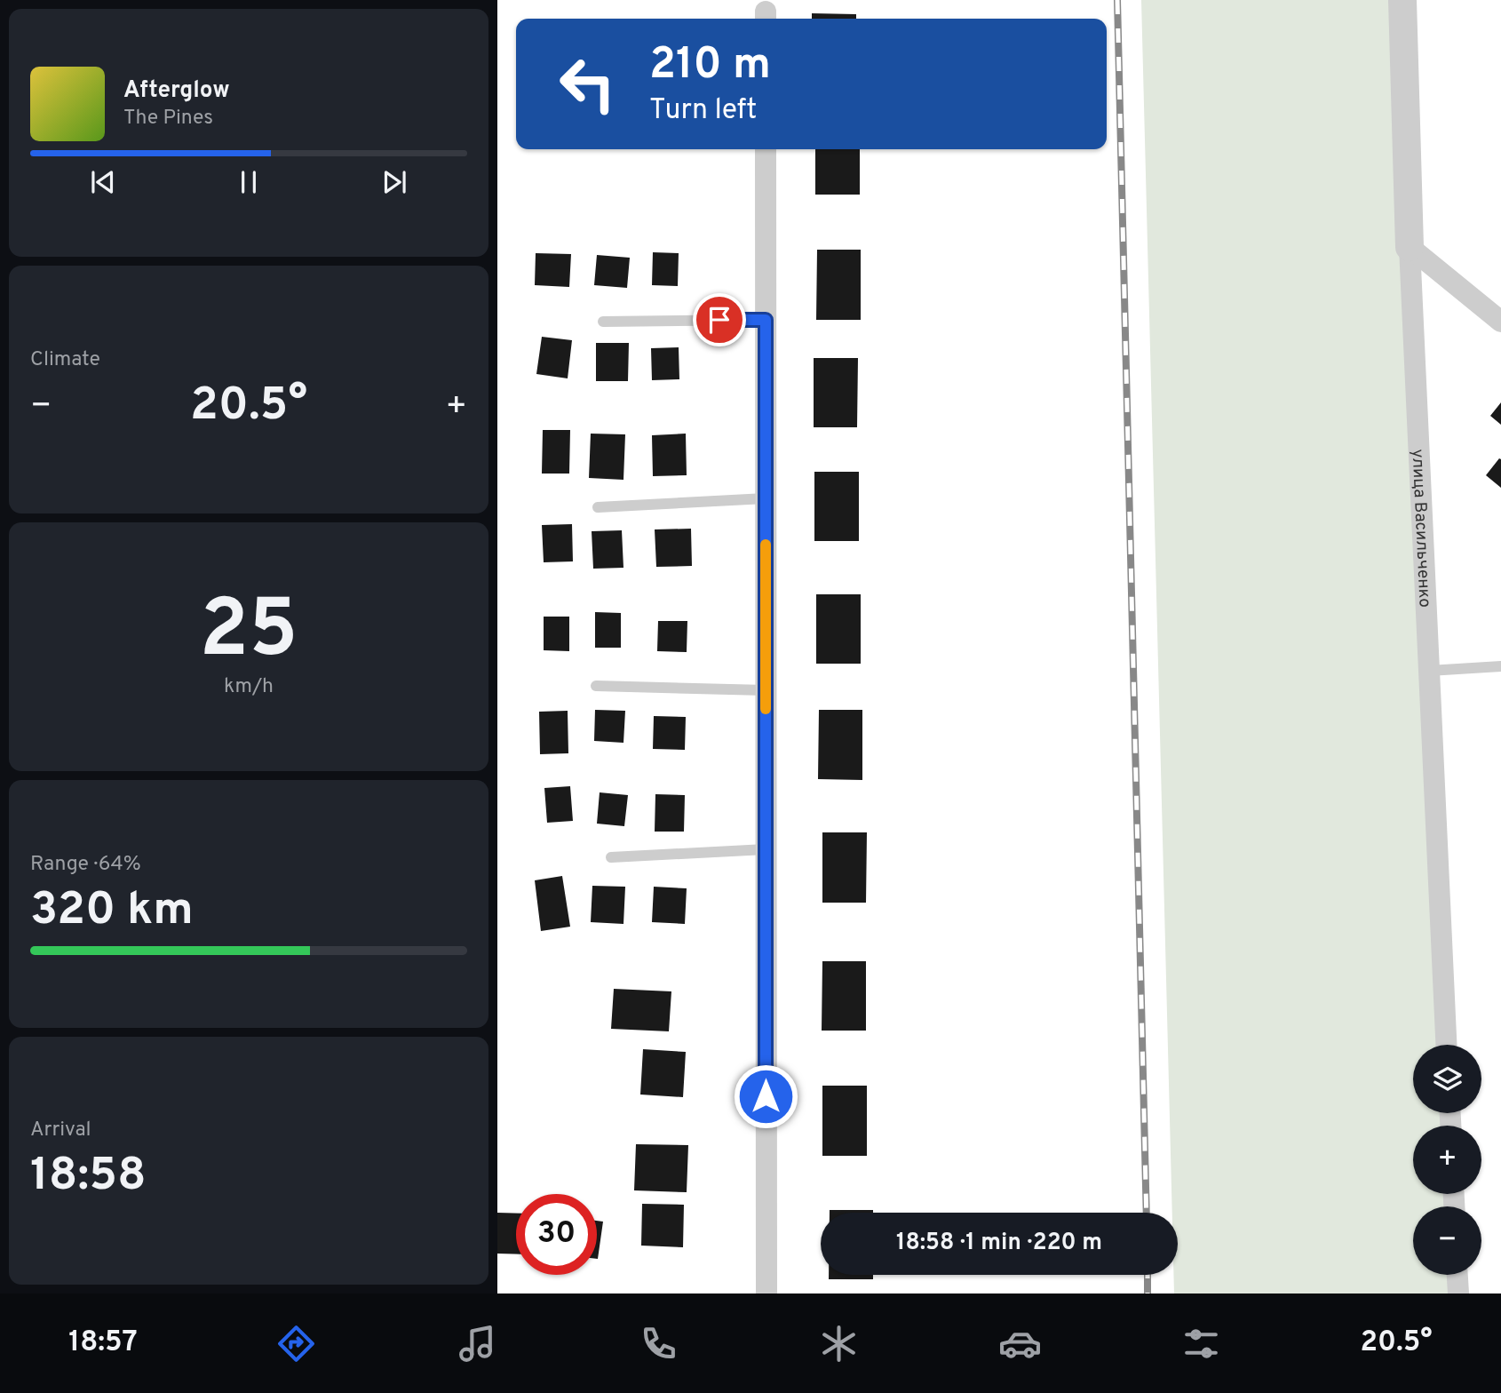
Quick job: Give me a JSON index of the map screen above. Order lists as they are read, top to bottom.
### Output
{
  "streets": {
    "street": ["улица Васильченко"]
  },
  "page": {
    "turn": ["210 m", "Turn left"],
    "song": ["Afterglow", "The Pines"],
    "tile": [
      "Climate",
      ["25", "km/h"],
      ["Range · 64%", "320 km"],
      ["Arrival", "18:58"]
    ],
    "heat": ["−", "20.5°", "+"],
    "map_buttons": ["+", "−"],
    "limit": "30",
    "trip": "18:58 · 1 min · 220 m",
    "tabs": ["18:57", "20.5°"]
  }
}
